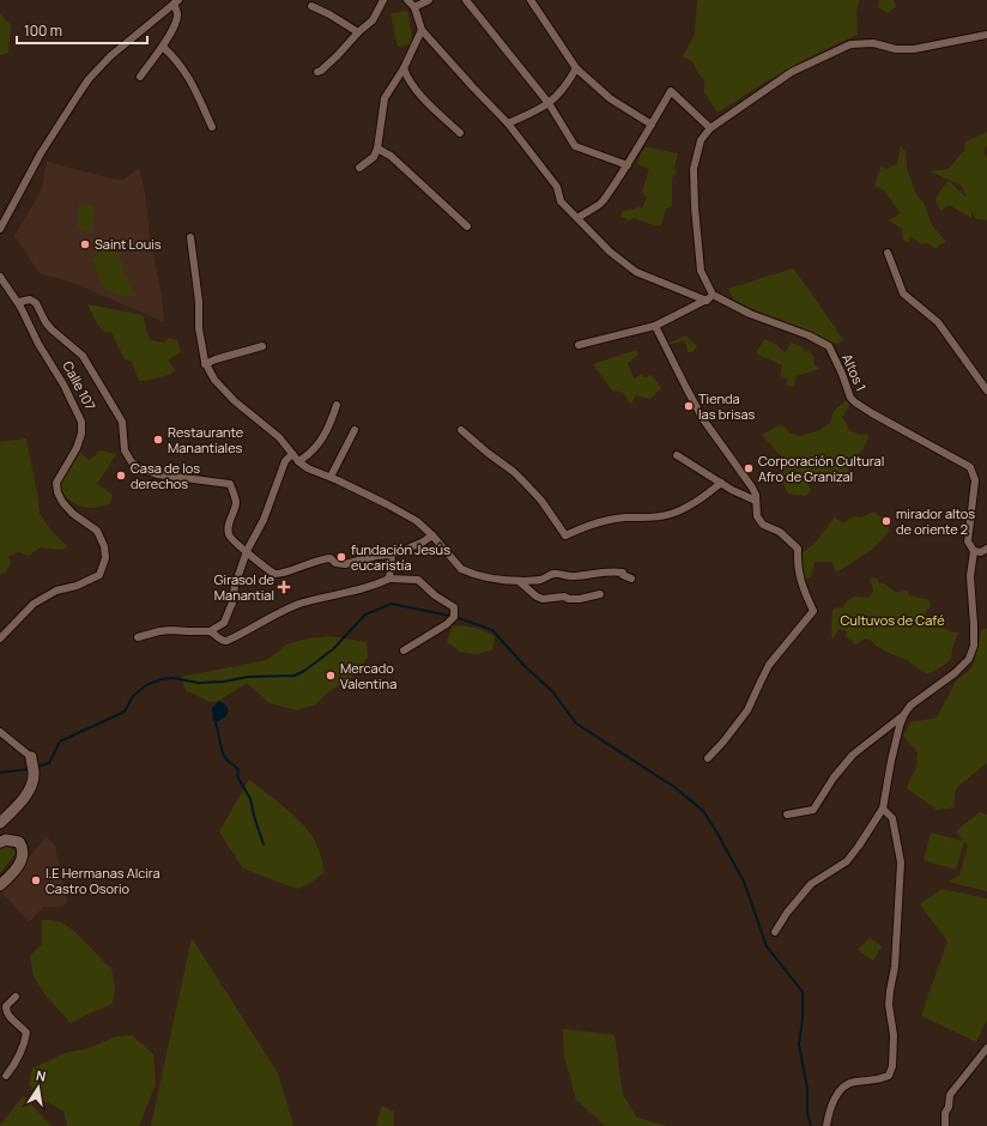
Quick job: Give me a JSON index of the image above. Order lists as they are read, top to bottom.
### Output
{
  "streets": {
    "street": ["Altos 1", "Calle 107"]
  },
  "parks": ["Cultuvos de Café"],
  "places": {
    "other": [
      "Saint Louis",
      "Tienda las brisas",
      "Restaurante Manantiales",
      "Corporación Cultural Afro de Granizal",
      "Casa de los derechos",
      "mirador altos de oriente 2",
      "fundación Jesús eucaristía",
      "Mercado Valentina",
      "I.E Hermanas Alcira Castro Osorio"
    ],
    "health": ["Girasol de Manantial"]
  },
  "scale_bar": "100 m",
  "north": "top"
}
